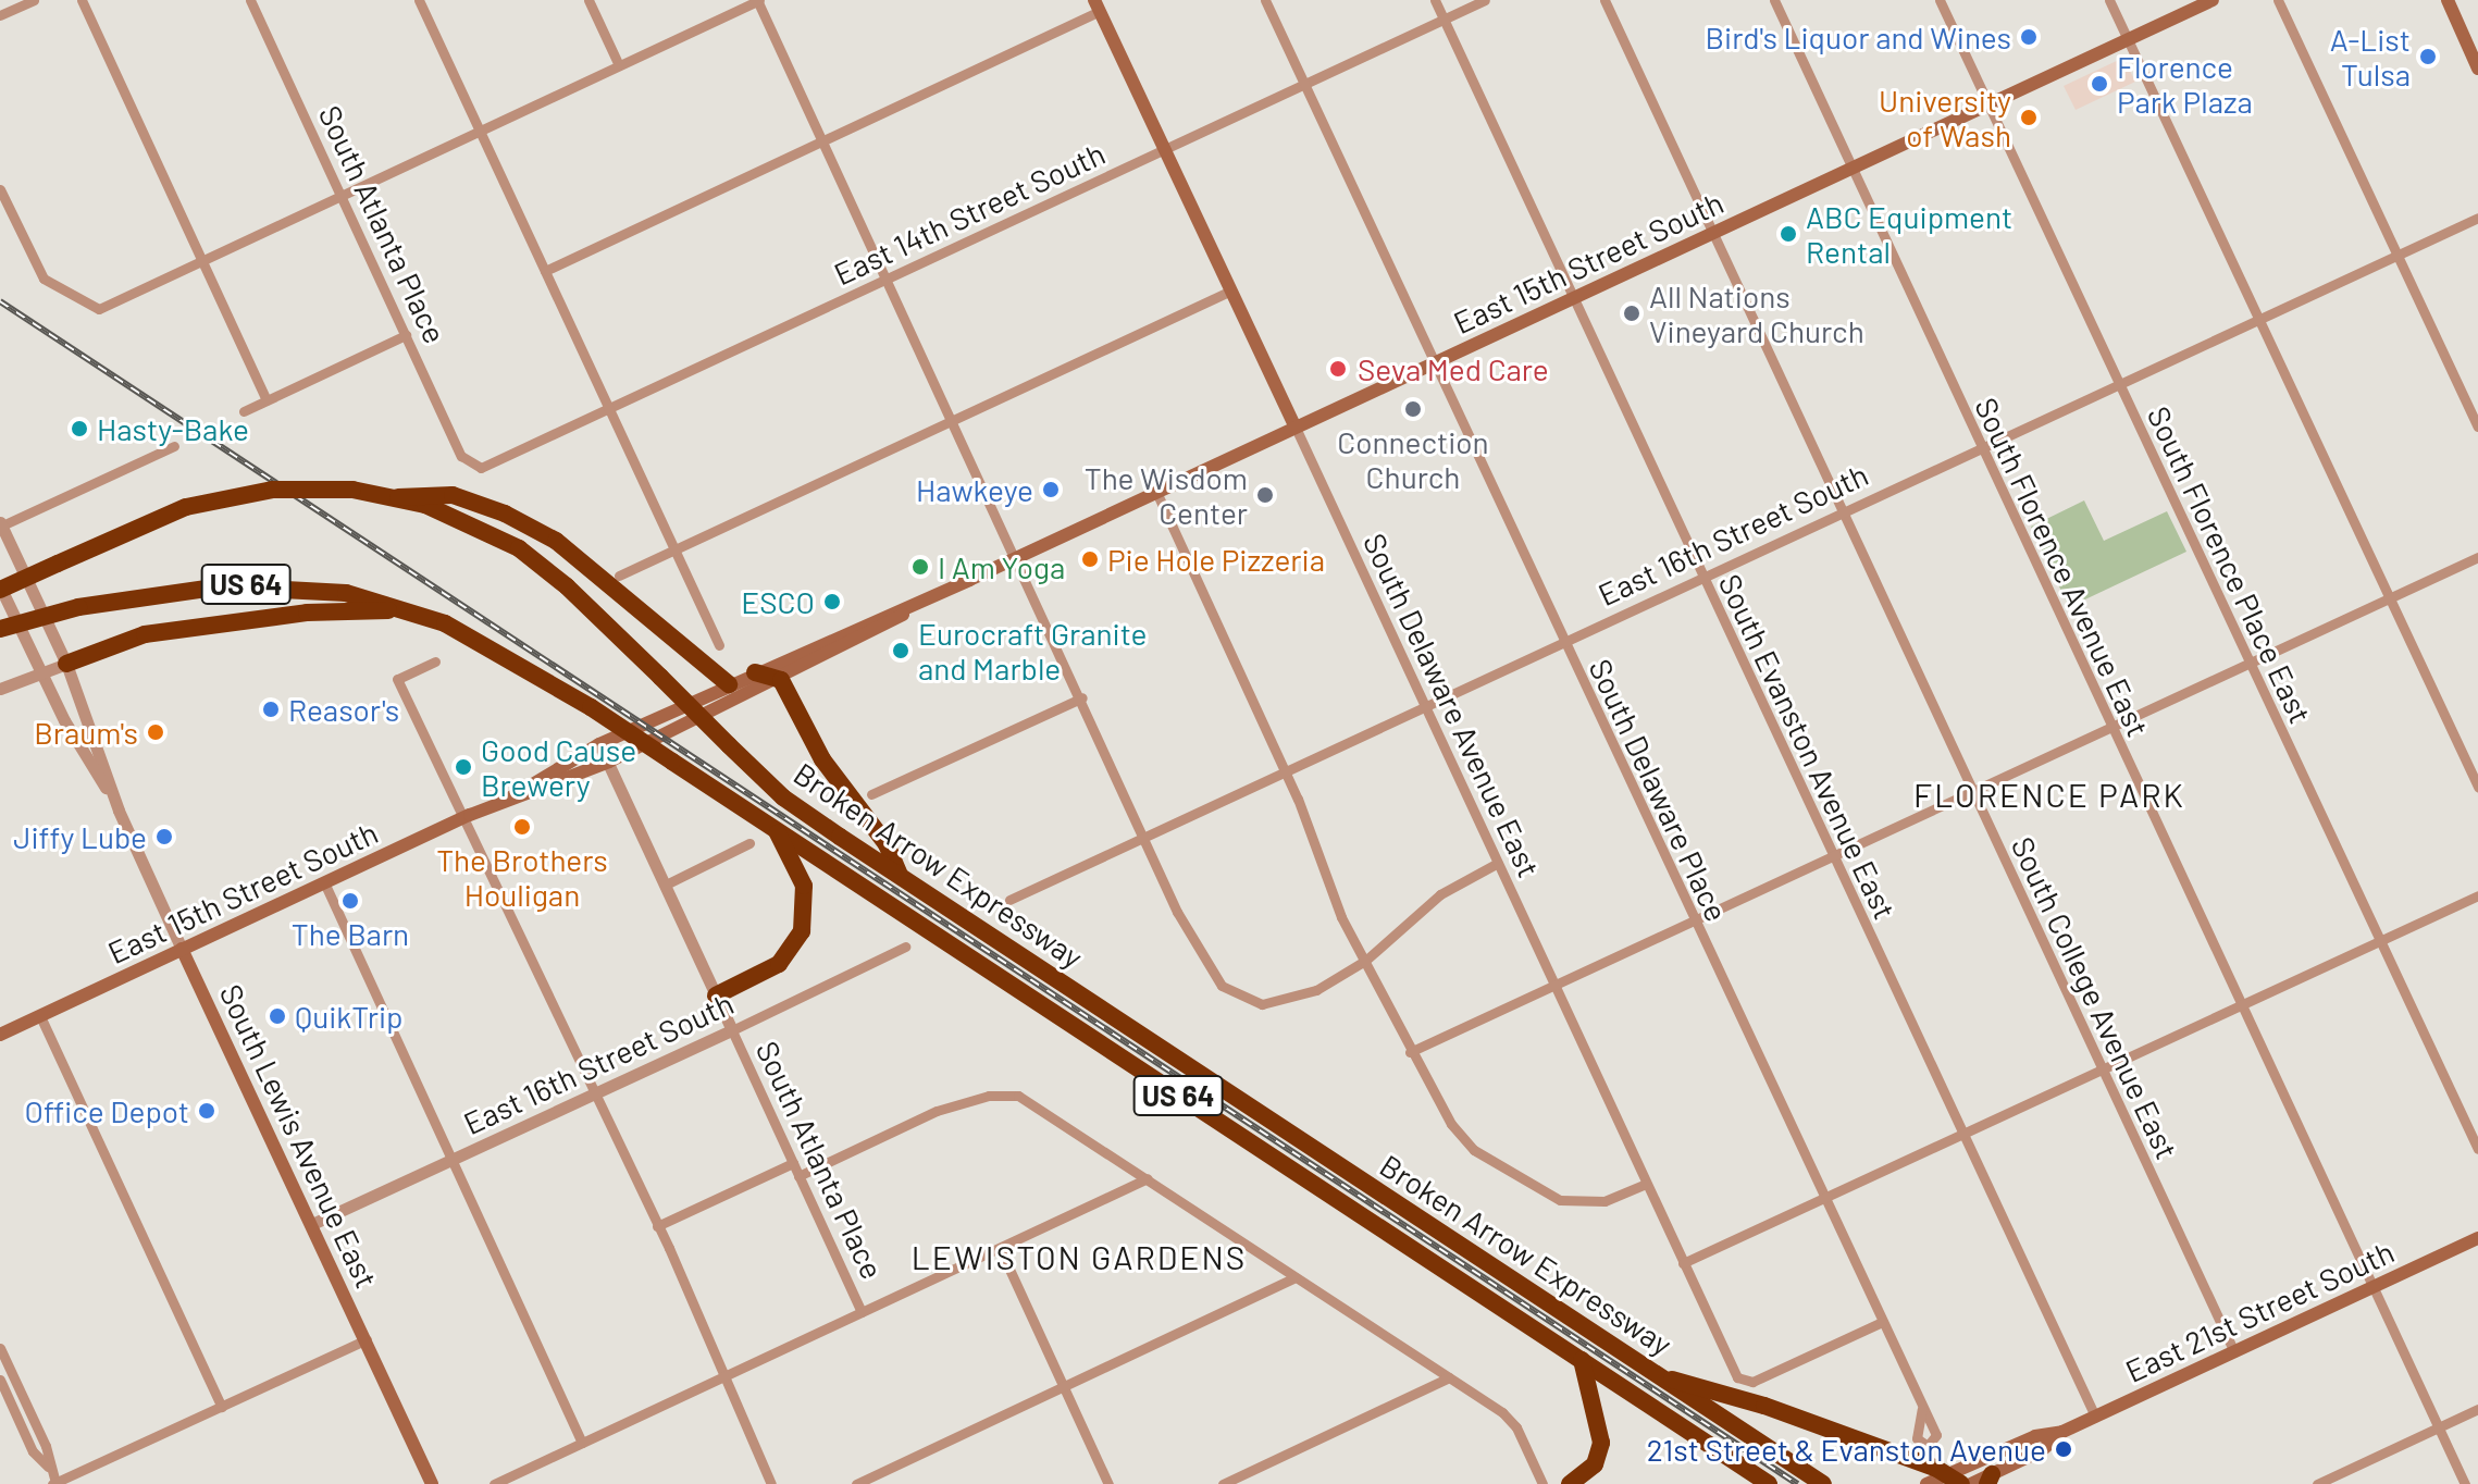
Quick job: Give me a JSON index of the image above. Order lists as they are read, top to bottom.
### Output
{
  "streets": {
    "highway": ["US 64", "Broken Arrow Expressway"],
    "main road": [
      "East 15th Street South",
      "South Delaware Avenue East",
      "South Lewis Avenue East",
      "East 21st Street South"
    ],
    "street": [
      "East 14th Street South",
      "South Atlanta Place",
      "East 16th Street South",
      "South Florence Place East",
      "South Florence Avenue East",
      "South Evanston Avenue East",
      "South Delaware Place",
      "South College Avenue East"
    ]
  },
  "crossings": [
    ["East 14th Street South", "South Atlanta Place"],
    ["East 14th Street South", "South Delaware Avenue East"],
    ["East 14th Street South", "South Evanston Avenue East"],
    ["East 14th Street South", "South Delaware Place"],
    ["South Atlanta Place", "East 15th Street South"],
    ["South Atlanta Place", "East 16th Street South"],
    ["East 15th Street South", "South Florence Place East"],
    ["East 15th Street South", "South Florence Avenue East"],
    ["East 15th Street South", "South Delaware Avenue East"],
    ["East 15th Street South", "South Evanston Avenue East"],
    ["East 15th Street South", "South Delaware Place"],
    ["East 15th Street South", "South College Avenue East"],
    ["East 15th Street South", "South Lewis Avenue East"],
    ["East 16th Street South", "South Florence Place East"],
    ["East 16th Street South", "South Florence Avenue East"],
    ["East 16th Street South", "South Delaware Avenue East"],
    ["East 16th Street South", "South Evanston Avenue East"],
    ["East 16th Street South", "South Delaware Place"],
    ["East 16th Street South", "South College Avenue East"],
    ["East 16th Street South", "South Lewis Avenue East"],
    ["South Florence Avenue East", "East 21st Street South"],
    ["South Delaware Avenue East", "South Delaware Place"],
    ["South Evanston Avenue East", "East 21st Street South"],
    ["Broken Arrow Expressway", "South Lewis Avenue East"],
    ["South College Avenue East", "East 21st Street South"]
  ],
  "districts": ["FLORENCE PARK", "LEWISTON GARDENS"],
  "places": [
    "Bird's Liquor and Wines",
    "A-List Tulsa",
    "Florence Park Plaza",
    "University of Wash",
    "ABC Equipment Rental",
    "All Nations Vineyard Church",
    "Seva Med Care",
    "Connection Church",
    "Hasty-Bake",
    "Hawkeye",
    "The Wisdom Center",
    "Pie Hole Pizzeria",
    "I Am Yoga",
    "ESCO",
    "Eurocraft Granite and Marble",
    "Reasor's",
    "Braum's",
    "Good Cause Brewery",
    "The Brothers Houligan",
    "Jiffy Lube",
    "The Barn",
    "QuikTrip",
    "Office Depot",
    "21st Street & Evanston Avenue"
  ]
}
